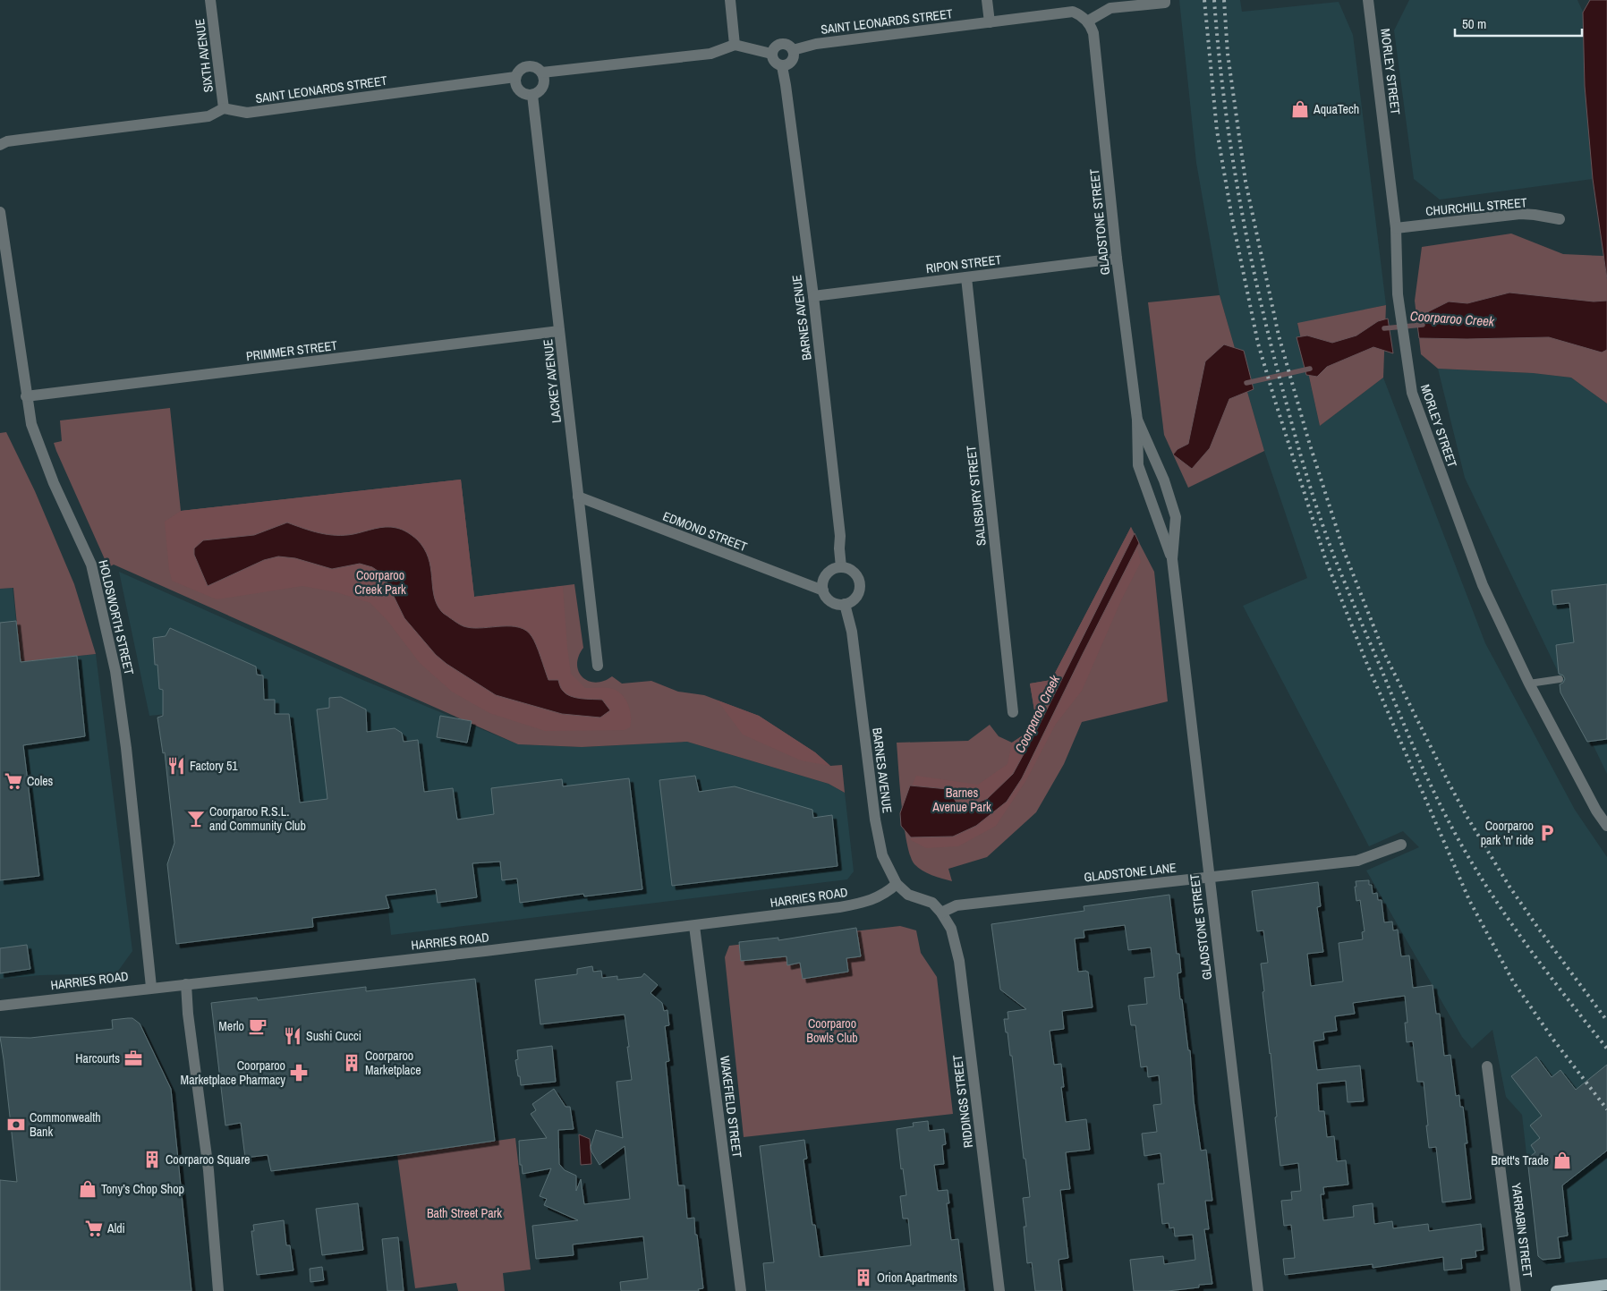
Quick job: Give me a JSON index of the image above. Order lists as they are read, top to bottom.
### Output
{
  "streets": {
    "street": [
      "SAINT LEONARDS STREET",
      "SIXTH AVENUE",
      "MORLEY STREET",
      "CHURCHILL STREET",
      "GLADSTONE STREET",
      "RIPON STREET",
      "BARNES AVENUE",
      "PRIMMER STREET",
      "LACKEY AVENUE",
      "SALISBURY STREET",
      "EDMOND STREET",
      "HOLDSWORTH STREET",
      "GLADSTONE LANE",
      "HARRIES ROAD",
      "RIDDINGS STREET",
      "WAKEFIELD STREET",
      "YARRABIN STREET"
    ]
  },
  "crossings": [
    ["SAINT LEONARDS STREET", "SIXTH AVENUE"],
    ["SAINT LEONARDS STREET", "GLADSTONE STREET"],
    ["SAINT LEONARDS STREET", "BARNES AVENUE"],
    ["SAINT LEONARDS STREET", "LACKEY AVENUE"],
    ["MORLEY STREET", "CHURCHILL STREET"],
    ["GLADSTONE STREET", "RIPON STREET"],
    ["GLADSTONE STREET", "GLADSTONE LANE"],
    ["RIPON STREET", "BARNES AVENUE"],
    ["RIPON STREET", "SALISBURY STREET"],
    ["BARNES AVENUE", "EDMOND STREET"],
    ["BARNES AVENUE", "GLADSTONE LANE"],
    ["BARNES AVENUE", "HARRIES ROAD"],
    ["BARNES AVENUE", "RIDDINGS STREET"],
    ["PRIMMER STREET", "LACKEY AVENUE"],
    ["PRIMMER STREET", "HOLDSWORTH STREET"],
    ["LACKEY AVENUE", "EDMOND STREET"],
    ["HOLDSWORTH STREET", "HARRIES ROAD"],
    ["GLADSTONE LANE", "RIDDINGS STREET"],
    ["HARRIES ROAD", "WAKEFIELD STREET"]
  ],
  "water": ["Coorparoo Creek"],
  "parks": [
    "Coorparoo Creek Park",
    "Barnes Avenue Park",
    "Coorparoo Bowls Club",
    "Bath Street Park"
  ],
  "places": {
    "shop": ["AquaTech", "Brett's Trade", "Tony’s Chop Shop"],
    "restaurant": ["Factory 51", "Sushi Cucci"],
    "supermarket": ["Coles", "Aldi"],
    "bar": ["Coorparoo R.S.L. and Community Club"],
    "parking": ["Coorparoo park 'n' ride"],
    "cafe": ["Merlo"],
    "office": ["Harcourts"],
    "building": ["Coorparoo Marketplace", "Coorparoo Square", "Orion Apartments"],
    "pharmacy": ["Coorparoo Marketplace Pharmacy"],
    "bank": ["Commonwealth Bank"]
  },
  "scale_bar": "50 m"
}
